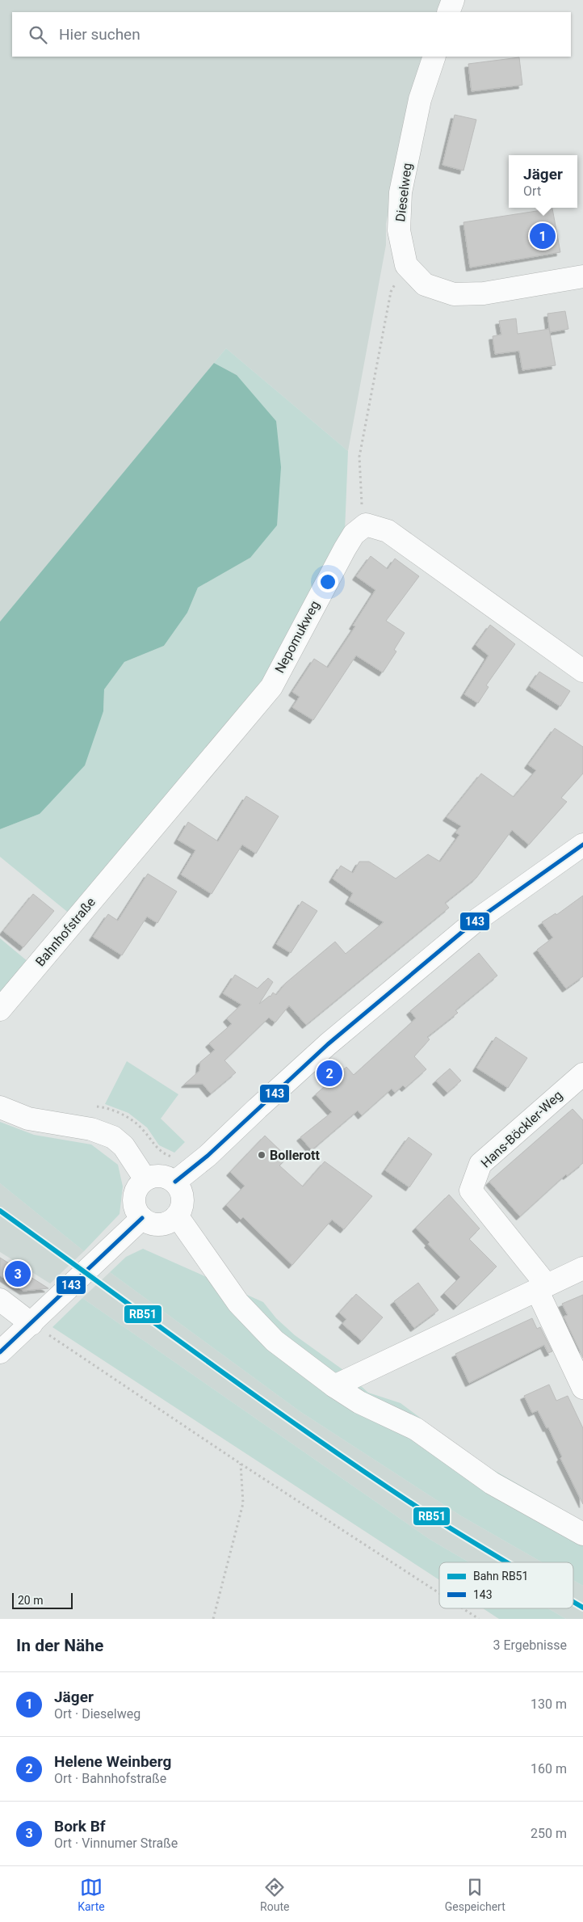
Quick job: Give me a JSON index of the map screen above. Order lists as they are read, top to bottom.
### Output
{
  "streets": {
    "street": [
      "Dieselweg",
      "Nepomukweg",
      "Bahnhofstraße",
      "Hans-Böckler-Weg"
    ]
  },
  "crossings": [
    ["Nepomukweg", "Bahnhofstraße"]
  ],
  "places": ["Bollerott"],
  "lines": ["transit line 143", "rail line RB51"],
  "legend": ["Bahn RB51", "143"],
  "scale_bar": "20 m",
  "page": {
    "search": "Hier suchen",
    "popup": ["Jäger", "Ort"],
    "pins": ["1", "2", "3"],
    "scale": "20 m",
    "heading": ["In der Nähe", "3 Ergebnisse"],
    "list": [
      {
        "mark": "1",
        "name": "Jäger",
        "note": "Ort · Dieselweg",
        "value": "130 m"
      },
      {
        "mark": "2",
        "name": "Helene Weinberg",
        "note": "Ort · Bahnhofstraße",
        "value": "160 m"
      },
      {
        "mark": "3",
        "name": "Bork Bf",
        "note": "Ort · Vinnumer Straße",
        "value": "250 m"
      }
    ],
    "nav": ["Karte", "Route", "Gespeichert"]
  }
}
